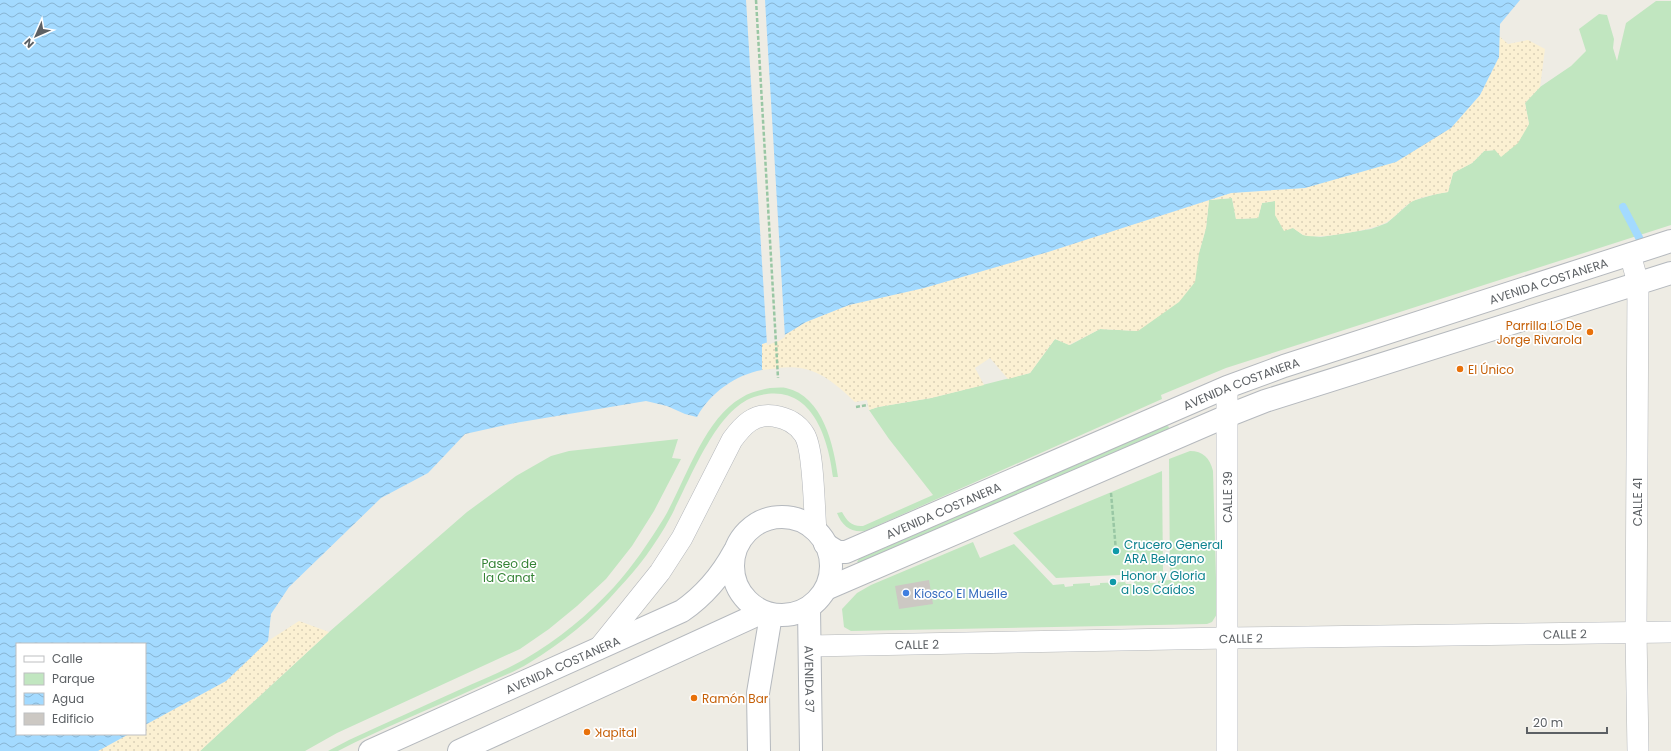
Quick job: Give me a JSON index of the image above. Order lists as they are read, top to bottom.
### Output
{
  "streets": {
    "street": [
      "AVENIDA COSTANERA",
      "CALLE 39",
      "CALLE 41",
      "CALLE 2",
      "AVENIDA 37"
    ]
  },
  "crossings": [
    ["AVENIDA COSTANERA", "CALLE 39"],
    ["AVENIDA COSTANERA", "CALLE 41"],
    ["AVENIDA COSTANERA", "AVENIDA 37"],
    ["CALLE 39", "CALLE 2"],
    ["CALLE 41", "CALLE 2"],
    ["CALLE 2", "AVENIDA 37"]
  ],
  "parks": ["Paseo de la Canat"],
  "places": [
    "Parrilla Lo De Jorge Rivarola",
    "El Único",
    "Crucero General ARA Belgrano",
    "Honor y Gloria a los Caídos",
    "Kiosco El Muelle",
    "Ramón Bar",
    "Ʞapital"
  ],
  "legend": [
    "Calle",
    "Parque",
    "Agua",
    "Edificio"
  ],
  "scale_bar": "20 m",
  "north": "bottom left"
}
